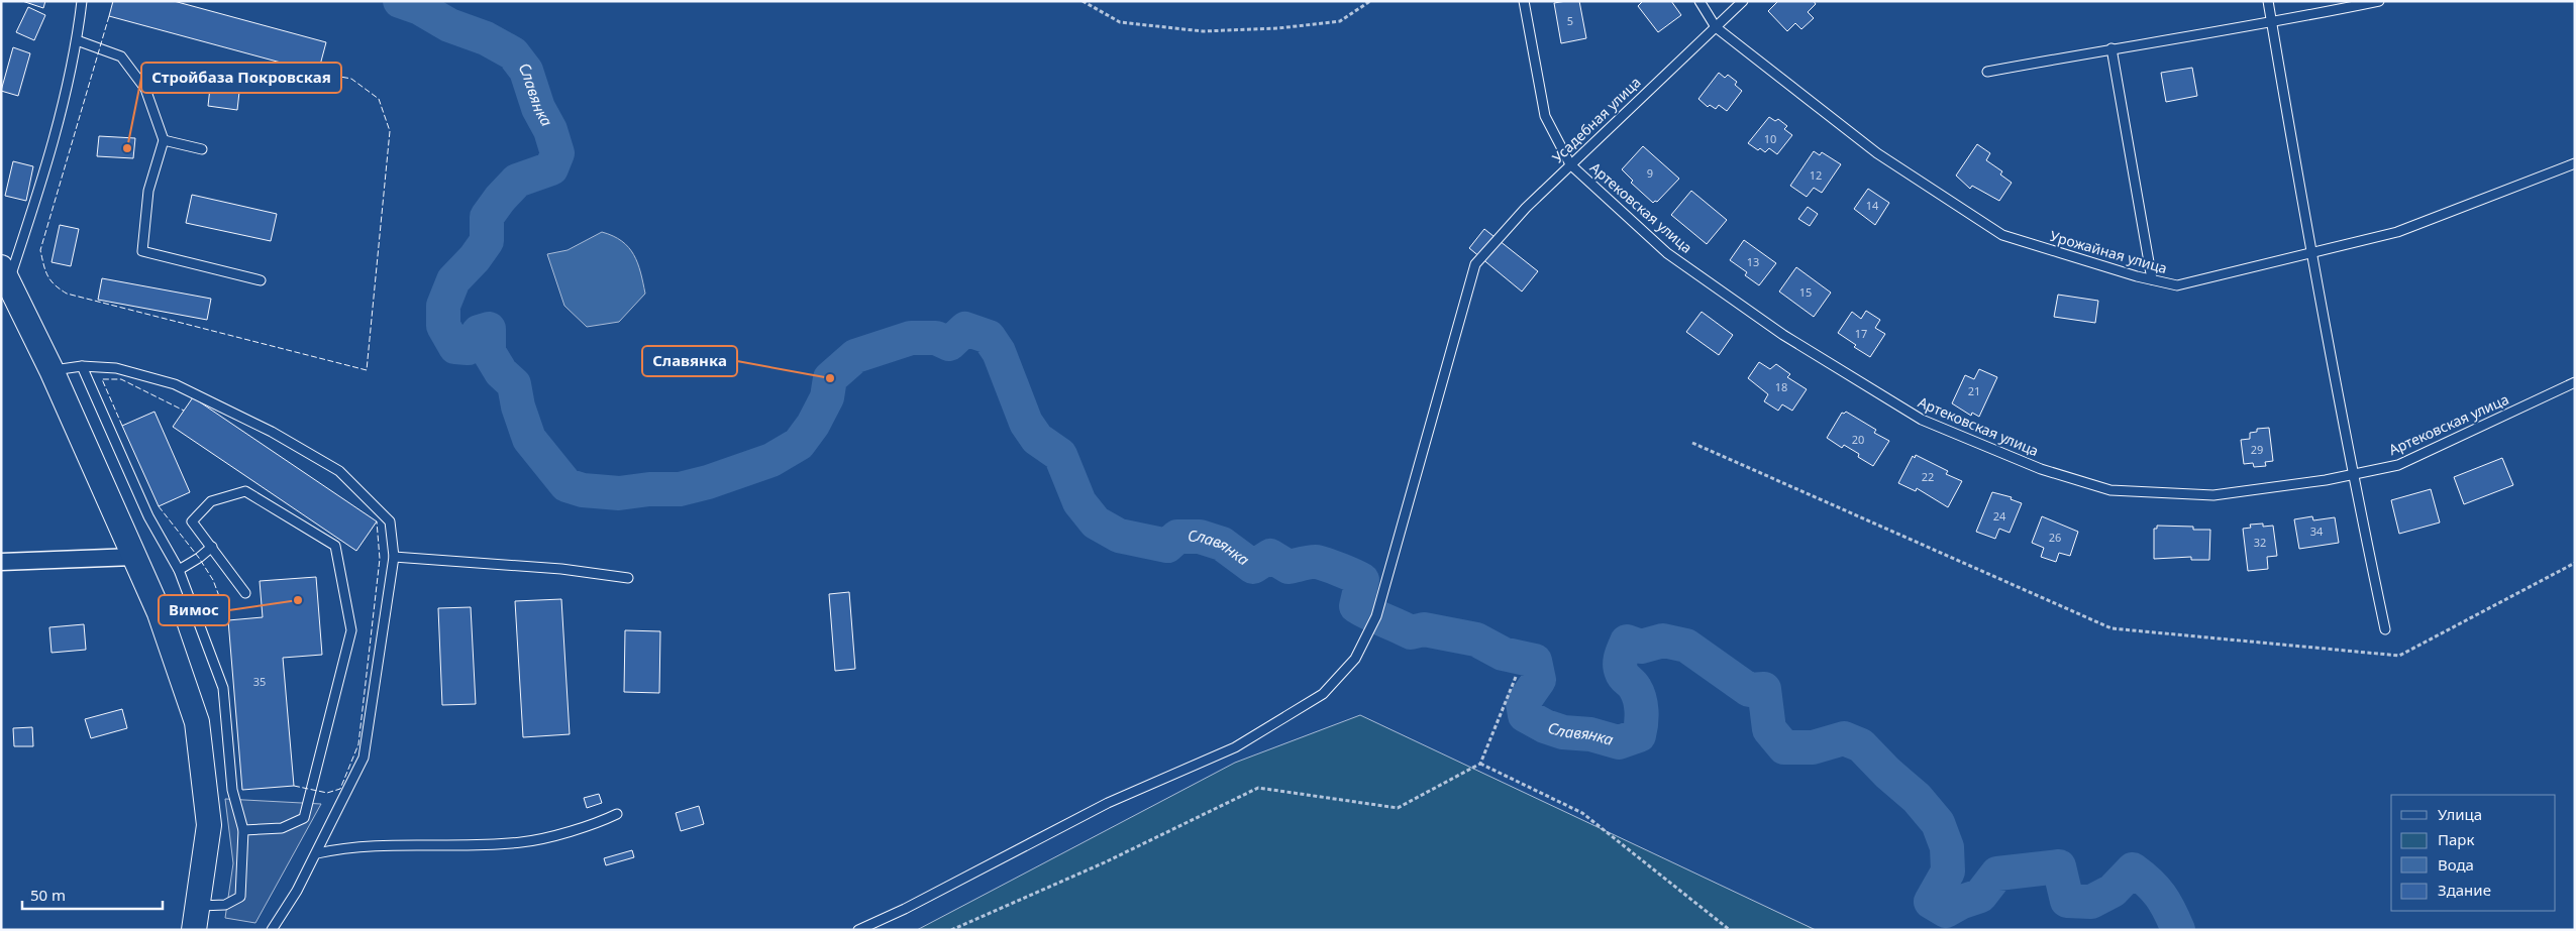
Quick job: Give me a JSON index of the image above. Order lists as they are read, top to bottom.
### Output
{
  "streets": {
    "lane": ["Усадебная улица", "Артековская улица", "Урожайная улица"]
  },
  "crossings": [
    ["Усадебная улица", "Артековская улица"],
    ["Усадебная улица", "Урожайная улица"]
  ],
  "water": ["Славянка"],
  "places": ["Стройбаза Покровская", "Славянка", "Вимос"],
  "house_numbers": [
    "5",
    "10",
    "9",
    "12",
    "14",
    "13",
    "15",
    "17",
    "18",
    "21",
    "20",
    "29",
    "22",
    "24",
    "34",
    "26",
    "32",
    "35"
  ],
  "legend": [
    "Улица",
    "Парк",
    "Вода",
    "Здание"
  ],
  "scale_bar": "50 m"
}
